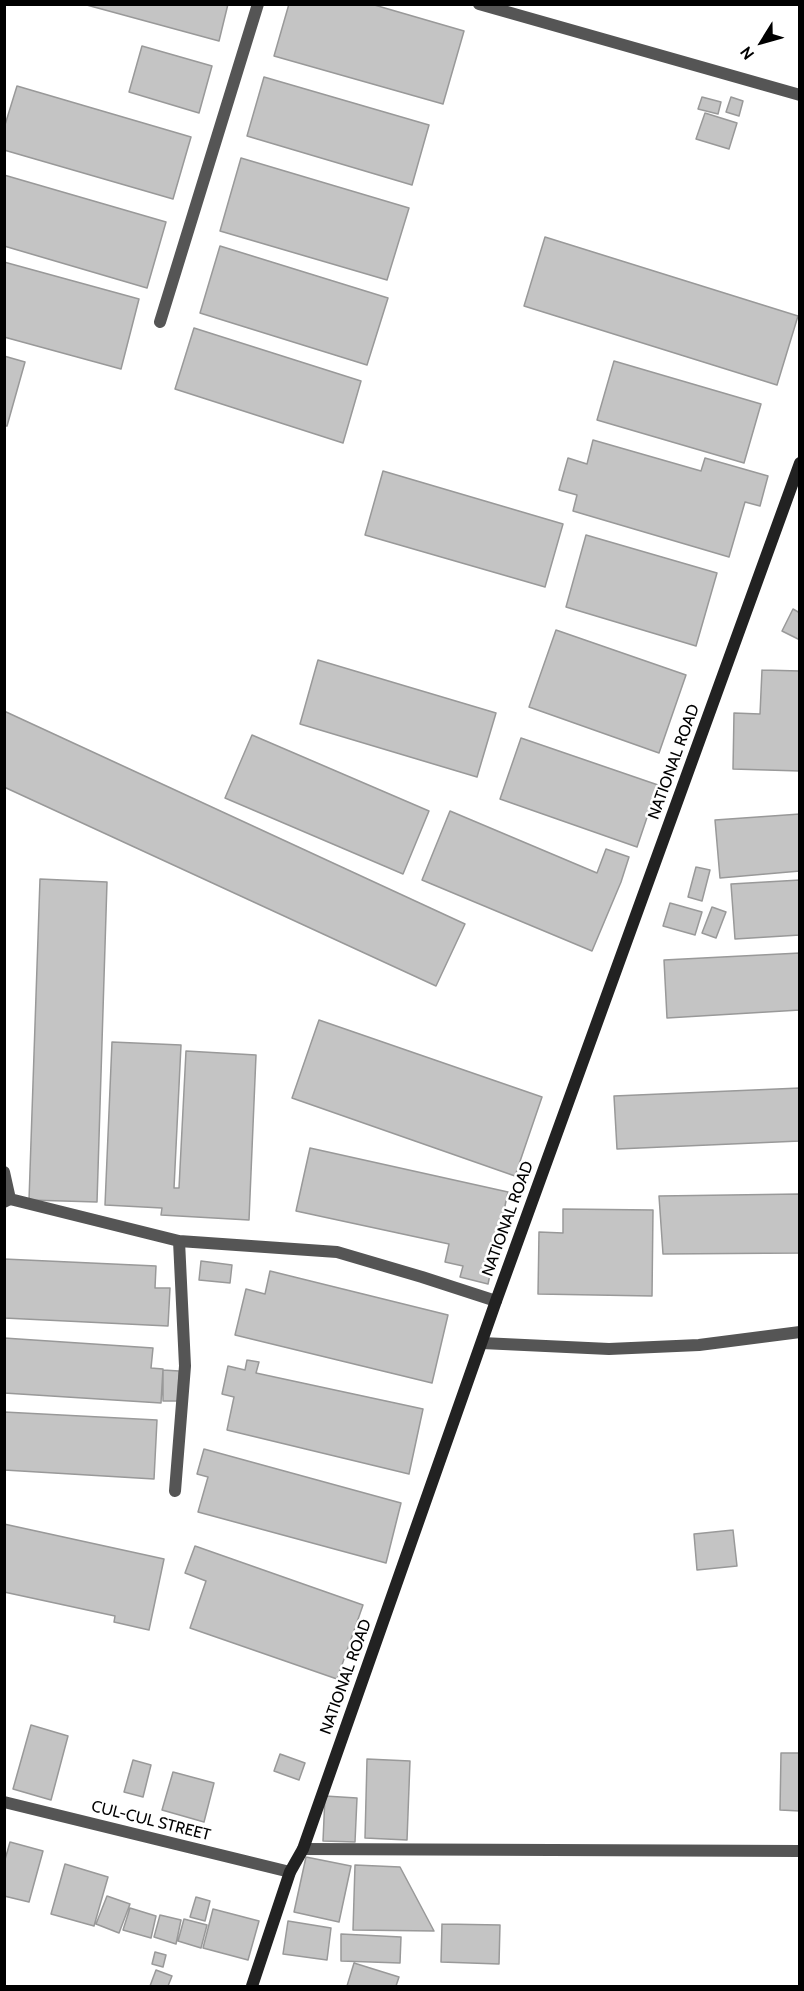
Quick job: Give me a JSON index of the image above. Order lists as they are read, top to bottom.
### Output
{
  "streets": {
    "main road": ["NATIONAL ROAD"],
    "street": ["CUL-CUL STREET"]
  },
  "crossings": [
    ["NATIONAL ROAD", "CUL-CUL STREET"]
  ],
  "north": "bottom left"
}
